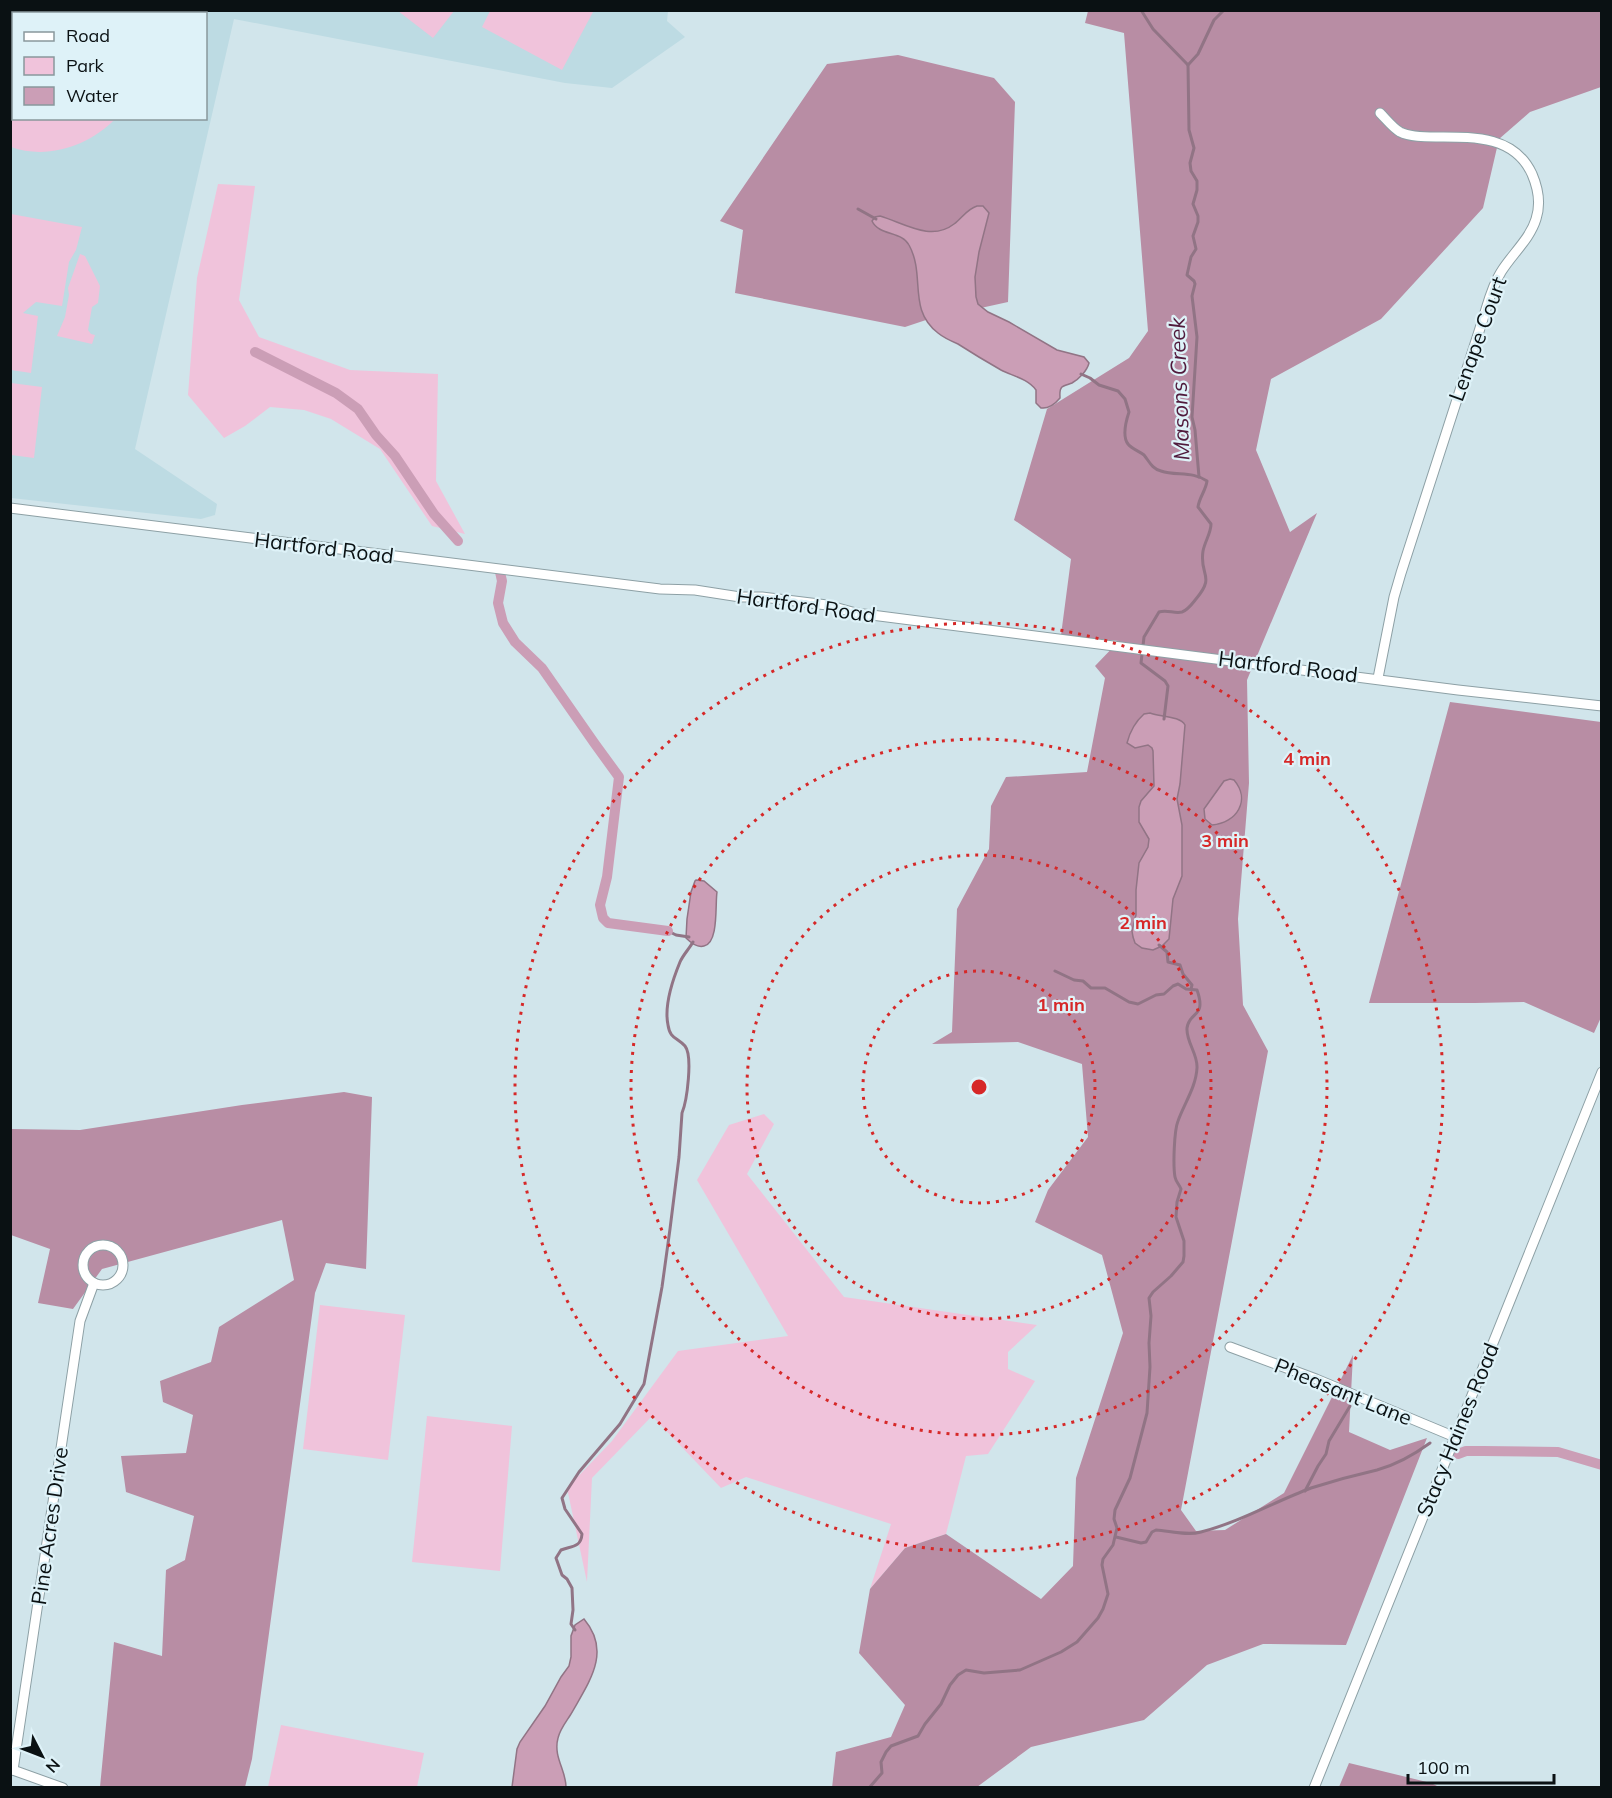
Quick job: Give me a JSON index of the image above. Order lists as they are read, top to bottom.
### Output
{
  "streets": {
    "street": [
      "Lenape Court",
      "Hartford Road",
      "Pheasant Lane",
      "Stacy Haines Road",
      "Pine Acres Drive"
    ]
  },
  "crossings": [
    ["Lenape Court", "Hartford Road"],
    ["Pheasant Lane", "Stacy Haines Road"]
  ],
  "water": ["Masons Creek"],
  "legend": ["Road", "Park", "Water"],
  "scale_bar": "100 m",
  "north": "bottom right",
  "rings": [
    "4 min",
    "3 min",
    "2 min",
    "1 min"
  ]
}
